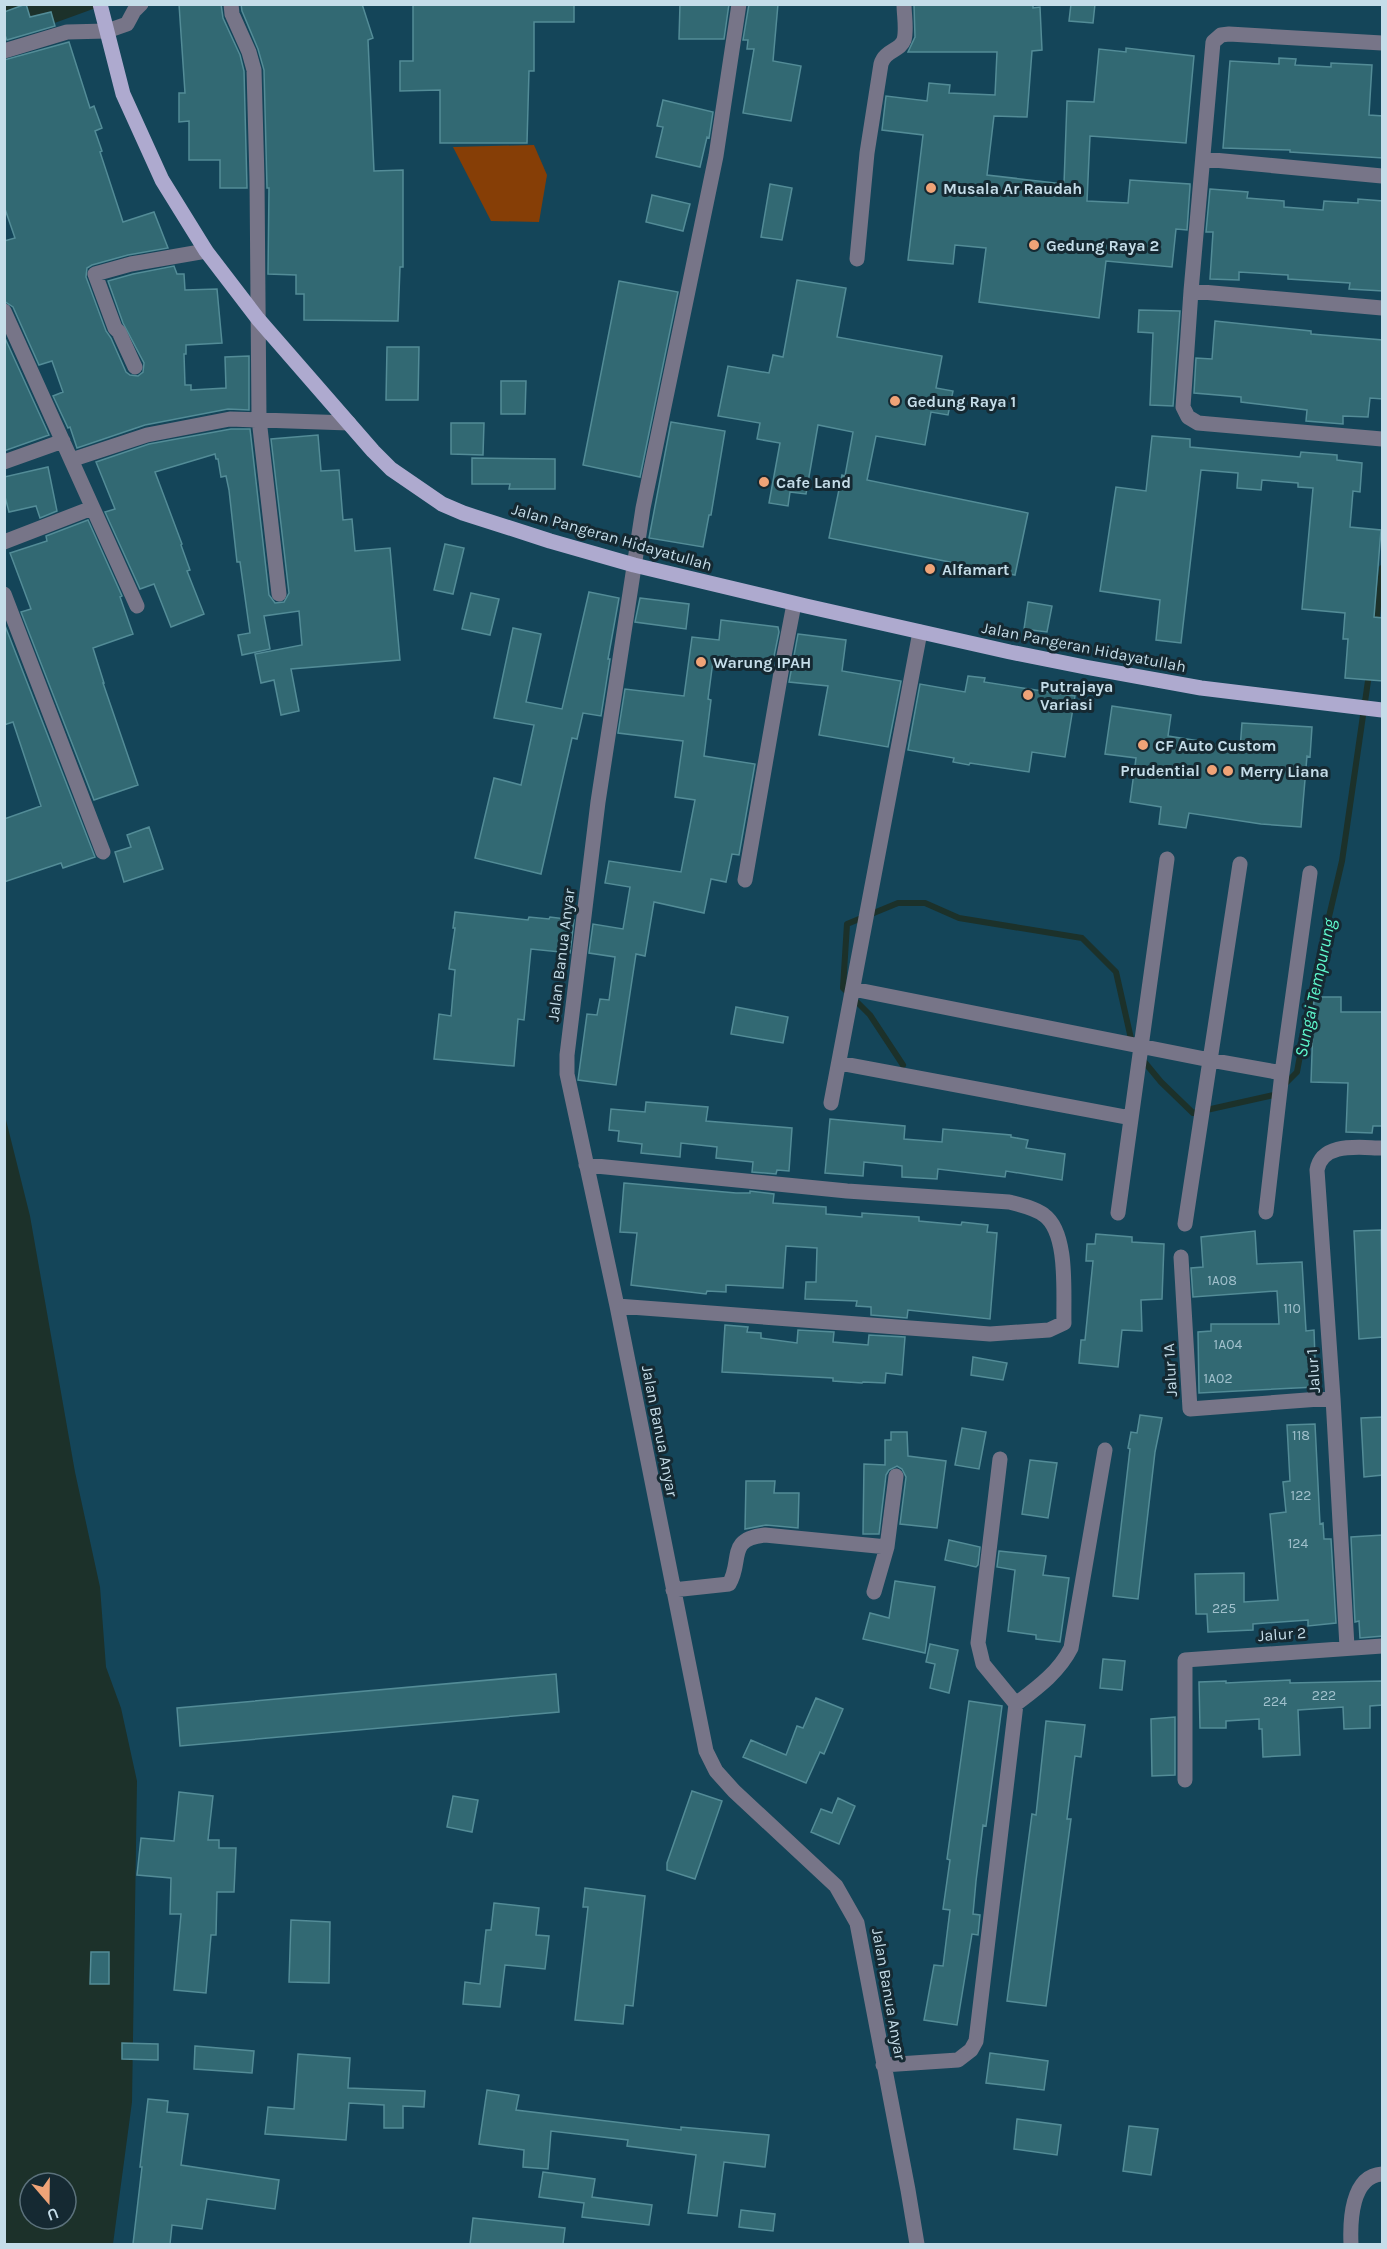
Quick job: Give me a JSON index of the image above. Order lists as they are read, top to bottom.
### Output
{
  "streets": {
    "main road": ["Jalan Pangeran Hidayatullah"],
    "street": [
      "Jalan Banua Anyar",
      "Jalur 1A",
      "Jalur 1",
      "Jalur 2"
    ]
  },
  "crossings": [
    ["Jalan Pangeran Hidayatullah", "Jalan Banua Anyar"],
    ["Jalur 1A", "Jalur 1"],
    ["Jalur 1", "Jalur 2"]
  ],
  "water": ["Sungai Tempurung"],
  "places": [
    "Musala Ar Raudah",
    "Gedung Raya 2",
    "Gedung Raya 1",
    "Cafe Land",
    "Alfamart",
    "Warung IPAH",
    "Putrajaya Variasi",
    "CF Auto Custom",
    "Prudential",
    "Merry Liana"
  ],
  "house_numbers": [
    "1A08",
    "110",
    "1A04",
    "1A02",
    "118",
    "122",
    "124",
    "225",
    "222",
    "224"
  ],
  "north": "bottom"
}
